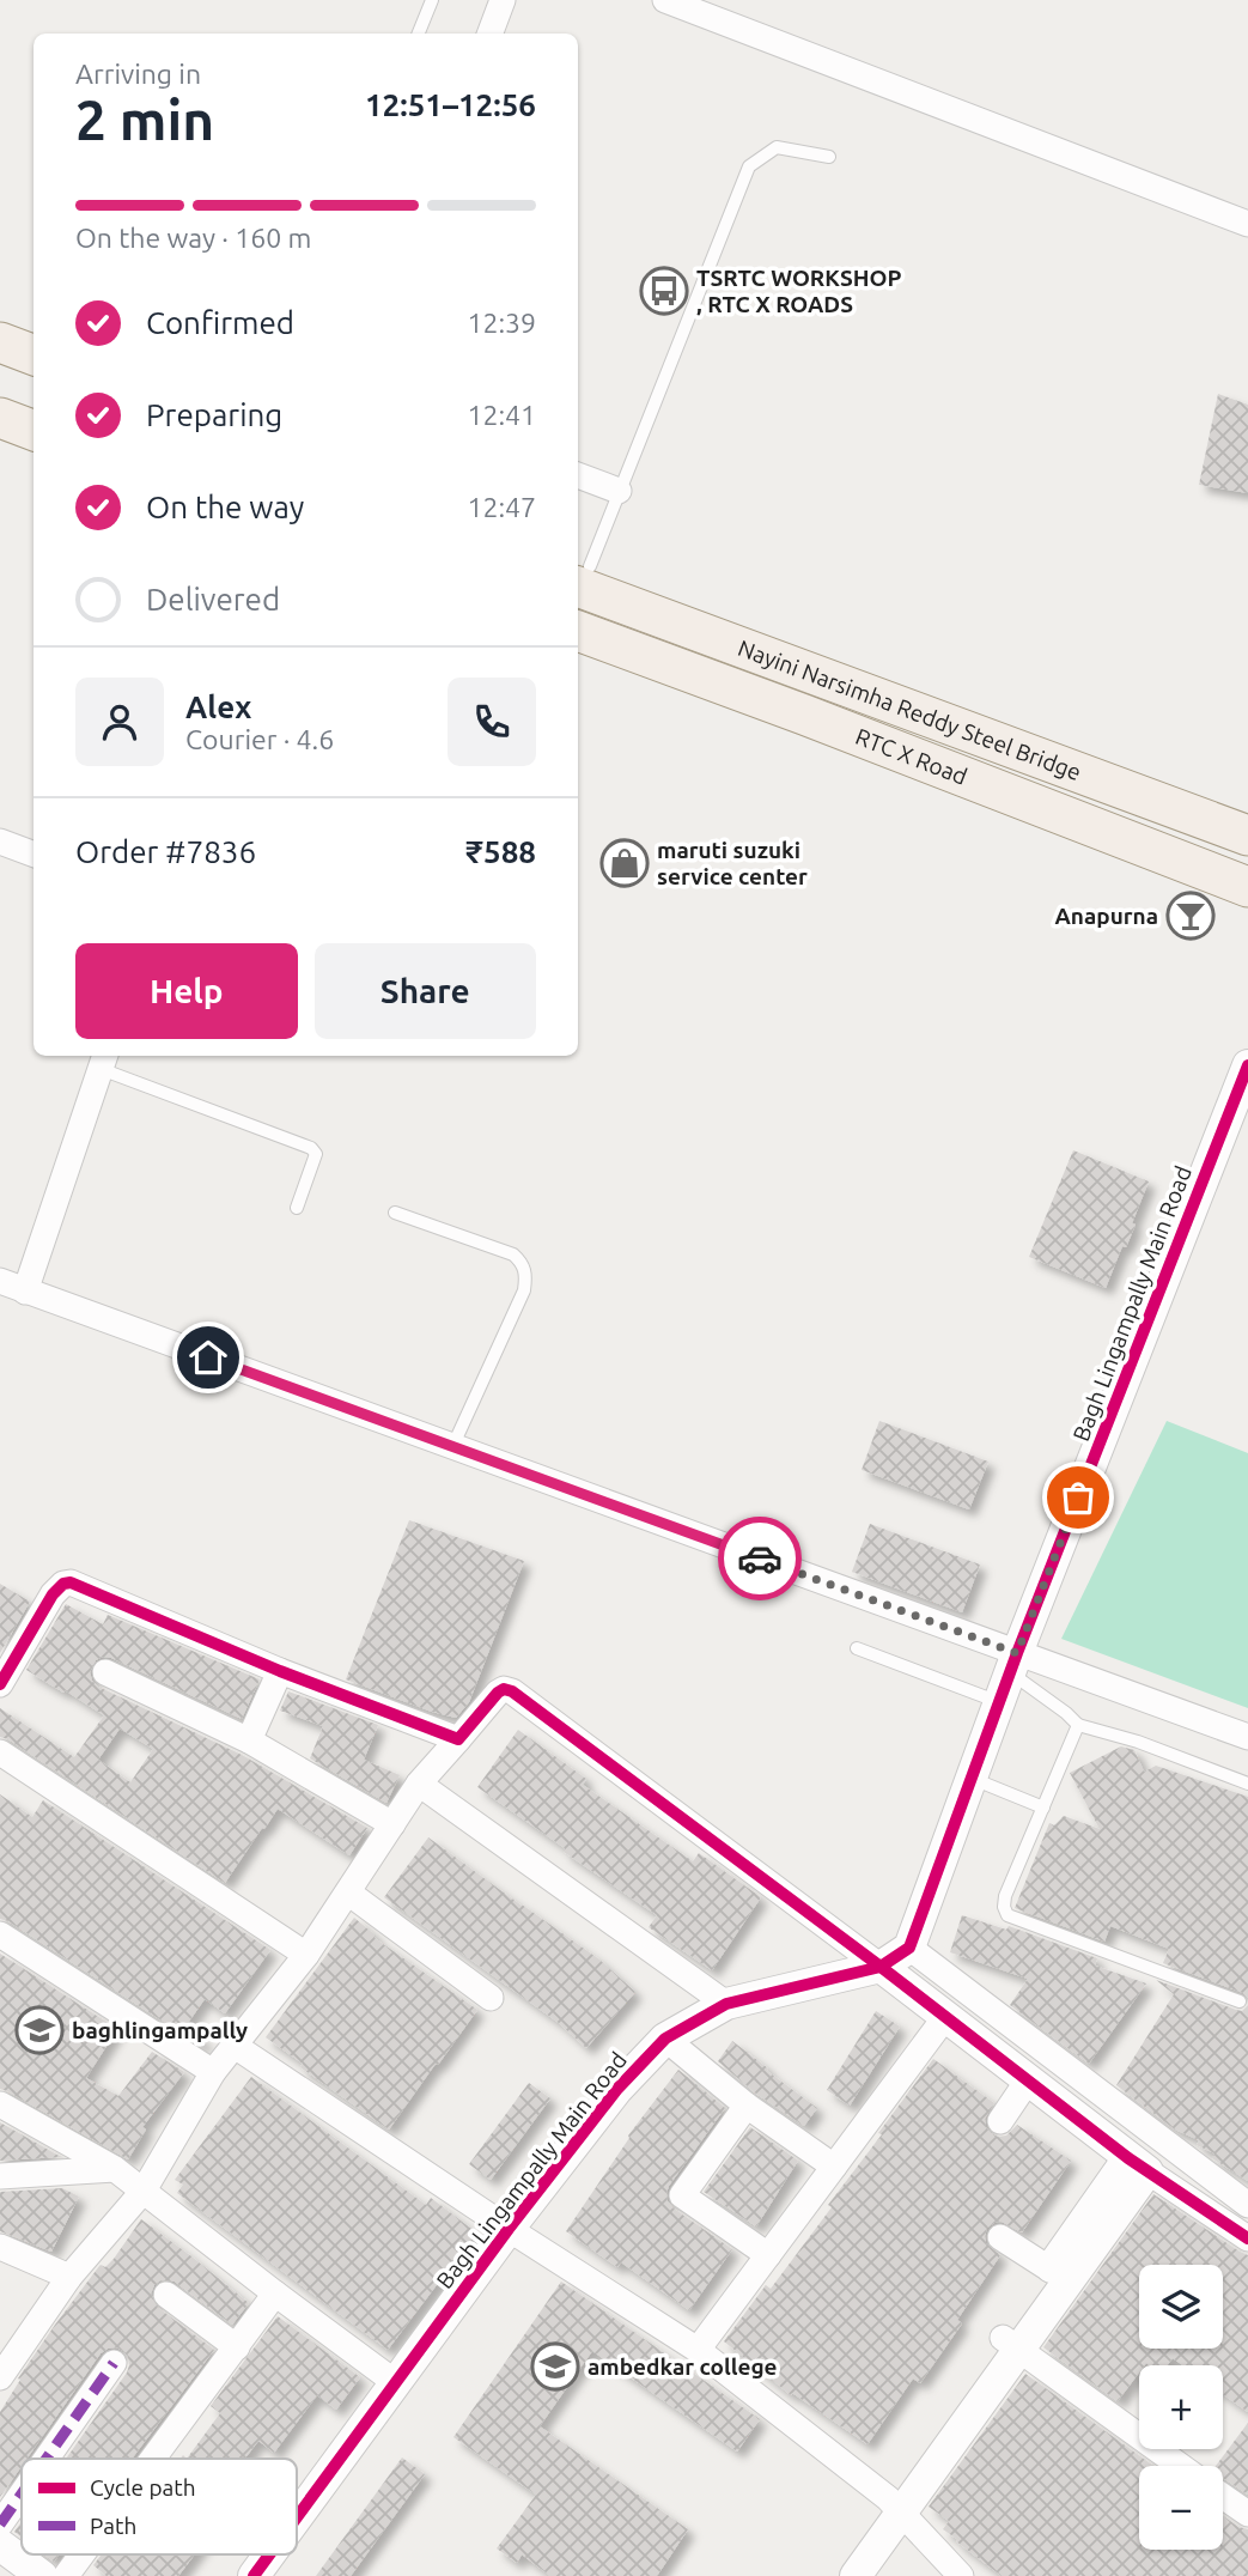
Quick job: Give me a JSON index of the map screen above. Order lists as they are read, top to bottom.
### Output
{
  "streets": {
    "main road": ["Nayini Narsimha Reddy Steel Bridge", "RTC X Road"],
    "street": ["Bagh Lingampally Main Road"]
  },
  "places": {
    "bus stop": ["TSRTC WORKSHOP , RTC X ROADS"],
    "shop": ["maruti suzuki service center"],
    "bar": ["Anapurna"],
    "school or university": ["baghlingampally", "ambedkar college"]
  },
  "legend": ["Cycle path", "Path"],
  "page": {
    "heading": ["2 min", "Arriving in", "12:51–12:56"],
    "panel": [
      "Alex",
      "Courier · 4.6",
      "Order #7836",
      "₹588"
    ],
    "bar": "On the way · 160 m",
    "list": [
      ["Confirmed", "12:39"],
      ["Preparing", "12:41"],
      ["On the way", "12:47"],
      "Delivered"
    ],
    "buttons": ["Help", "Share"],
    "map_buttons": ["+", "−"]
  }
}
